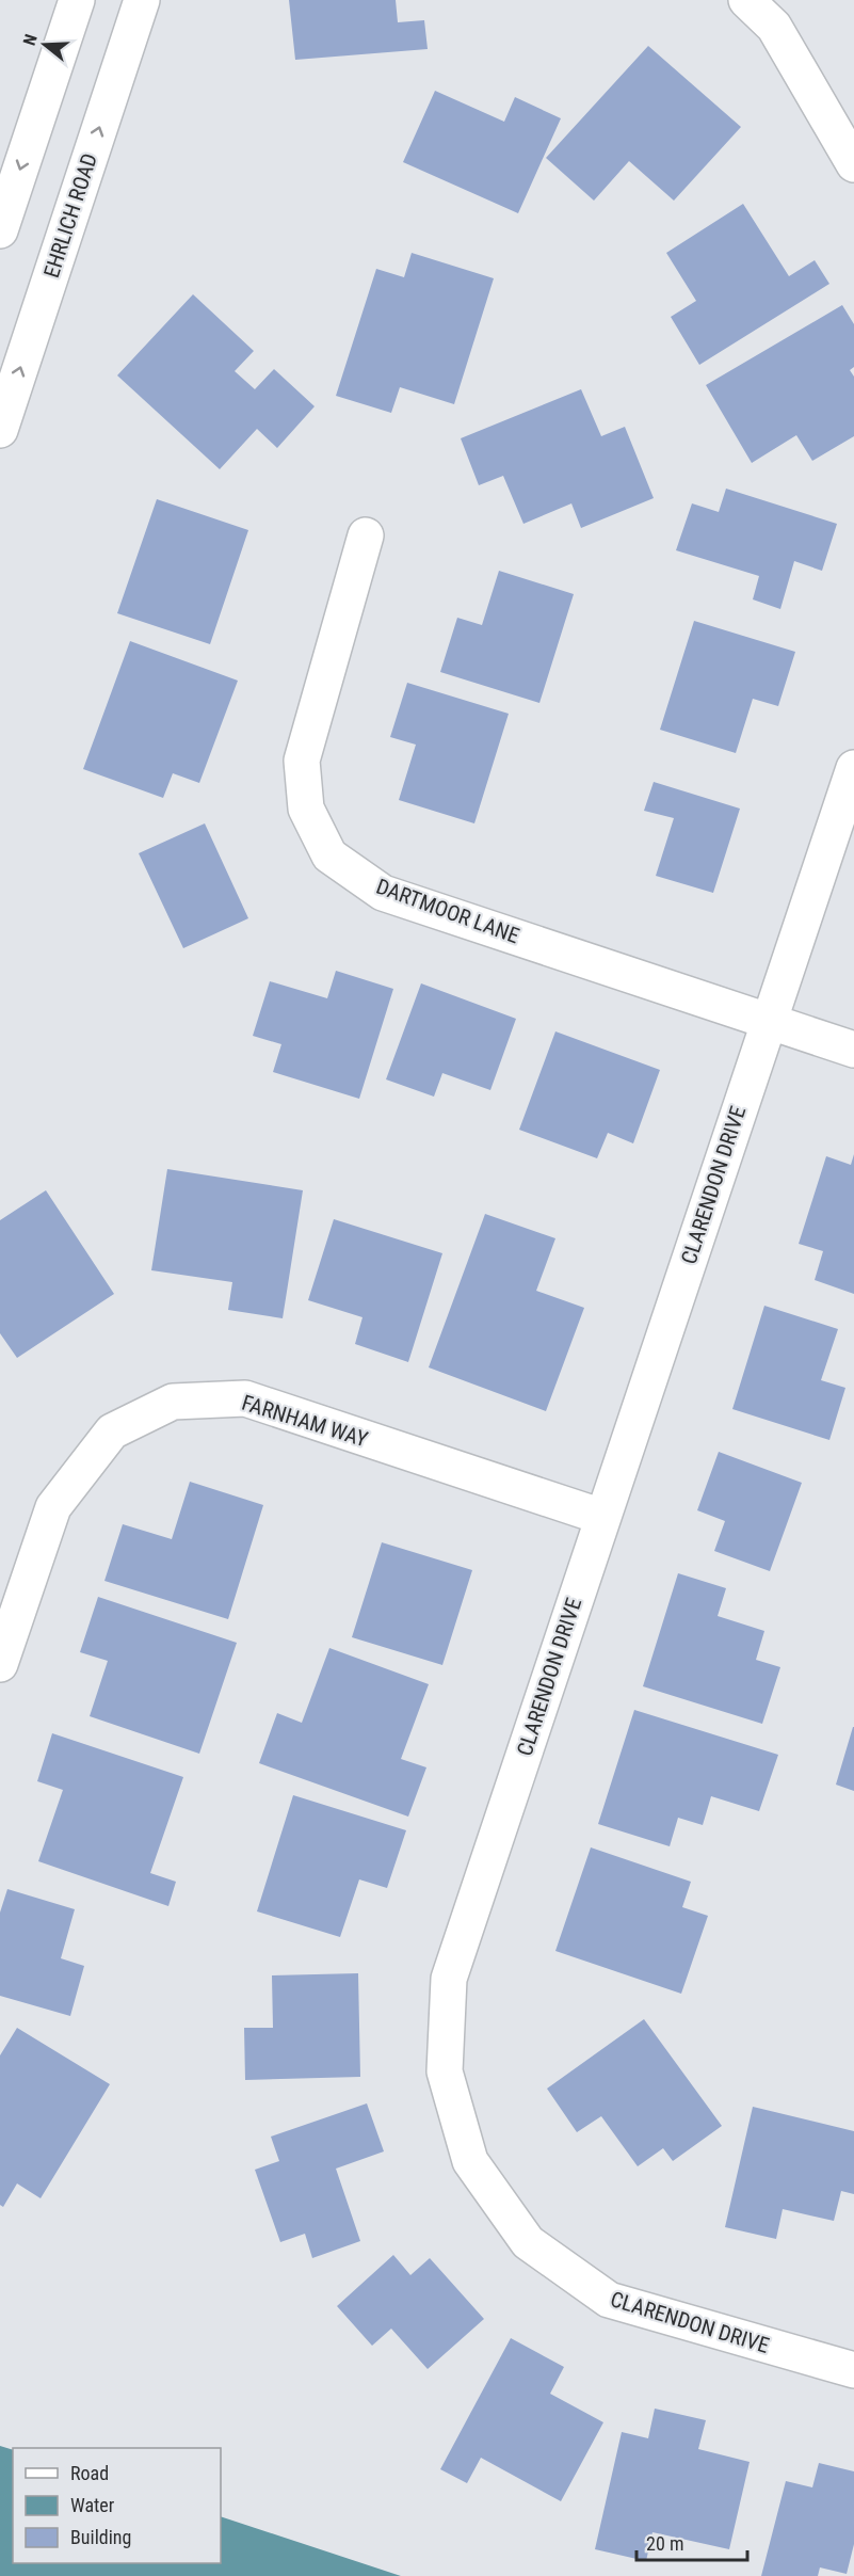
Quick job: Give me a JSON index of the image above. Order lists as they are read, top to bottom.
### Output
{
  "streets": {
    "street": [
      "EHRLICH ROAD",
      "DARTMOOR LANE",
      "CLARENDON DRIVE",
      "FARNHAM WAY"
    ]
  },
  "crossings": [
    ["DARTMOOR LANE", "CLARENDON DRIVE"],
    ["CLARENDON DRIVE", "FARNHAM WAY"]
  ],
  "legend": ["Road", "Water", "Building"],
  "scale_bar": "20 m",
  "north": "left"
}
